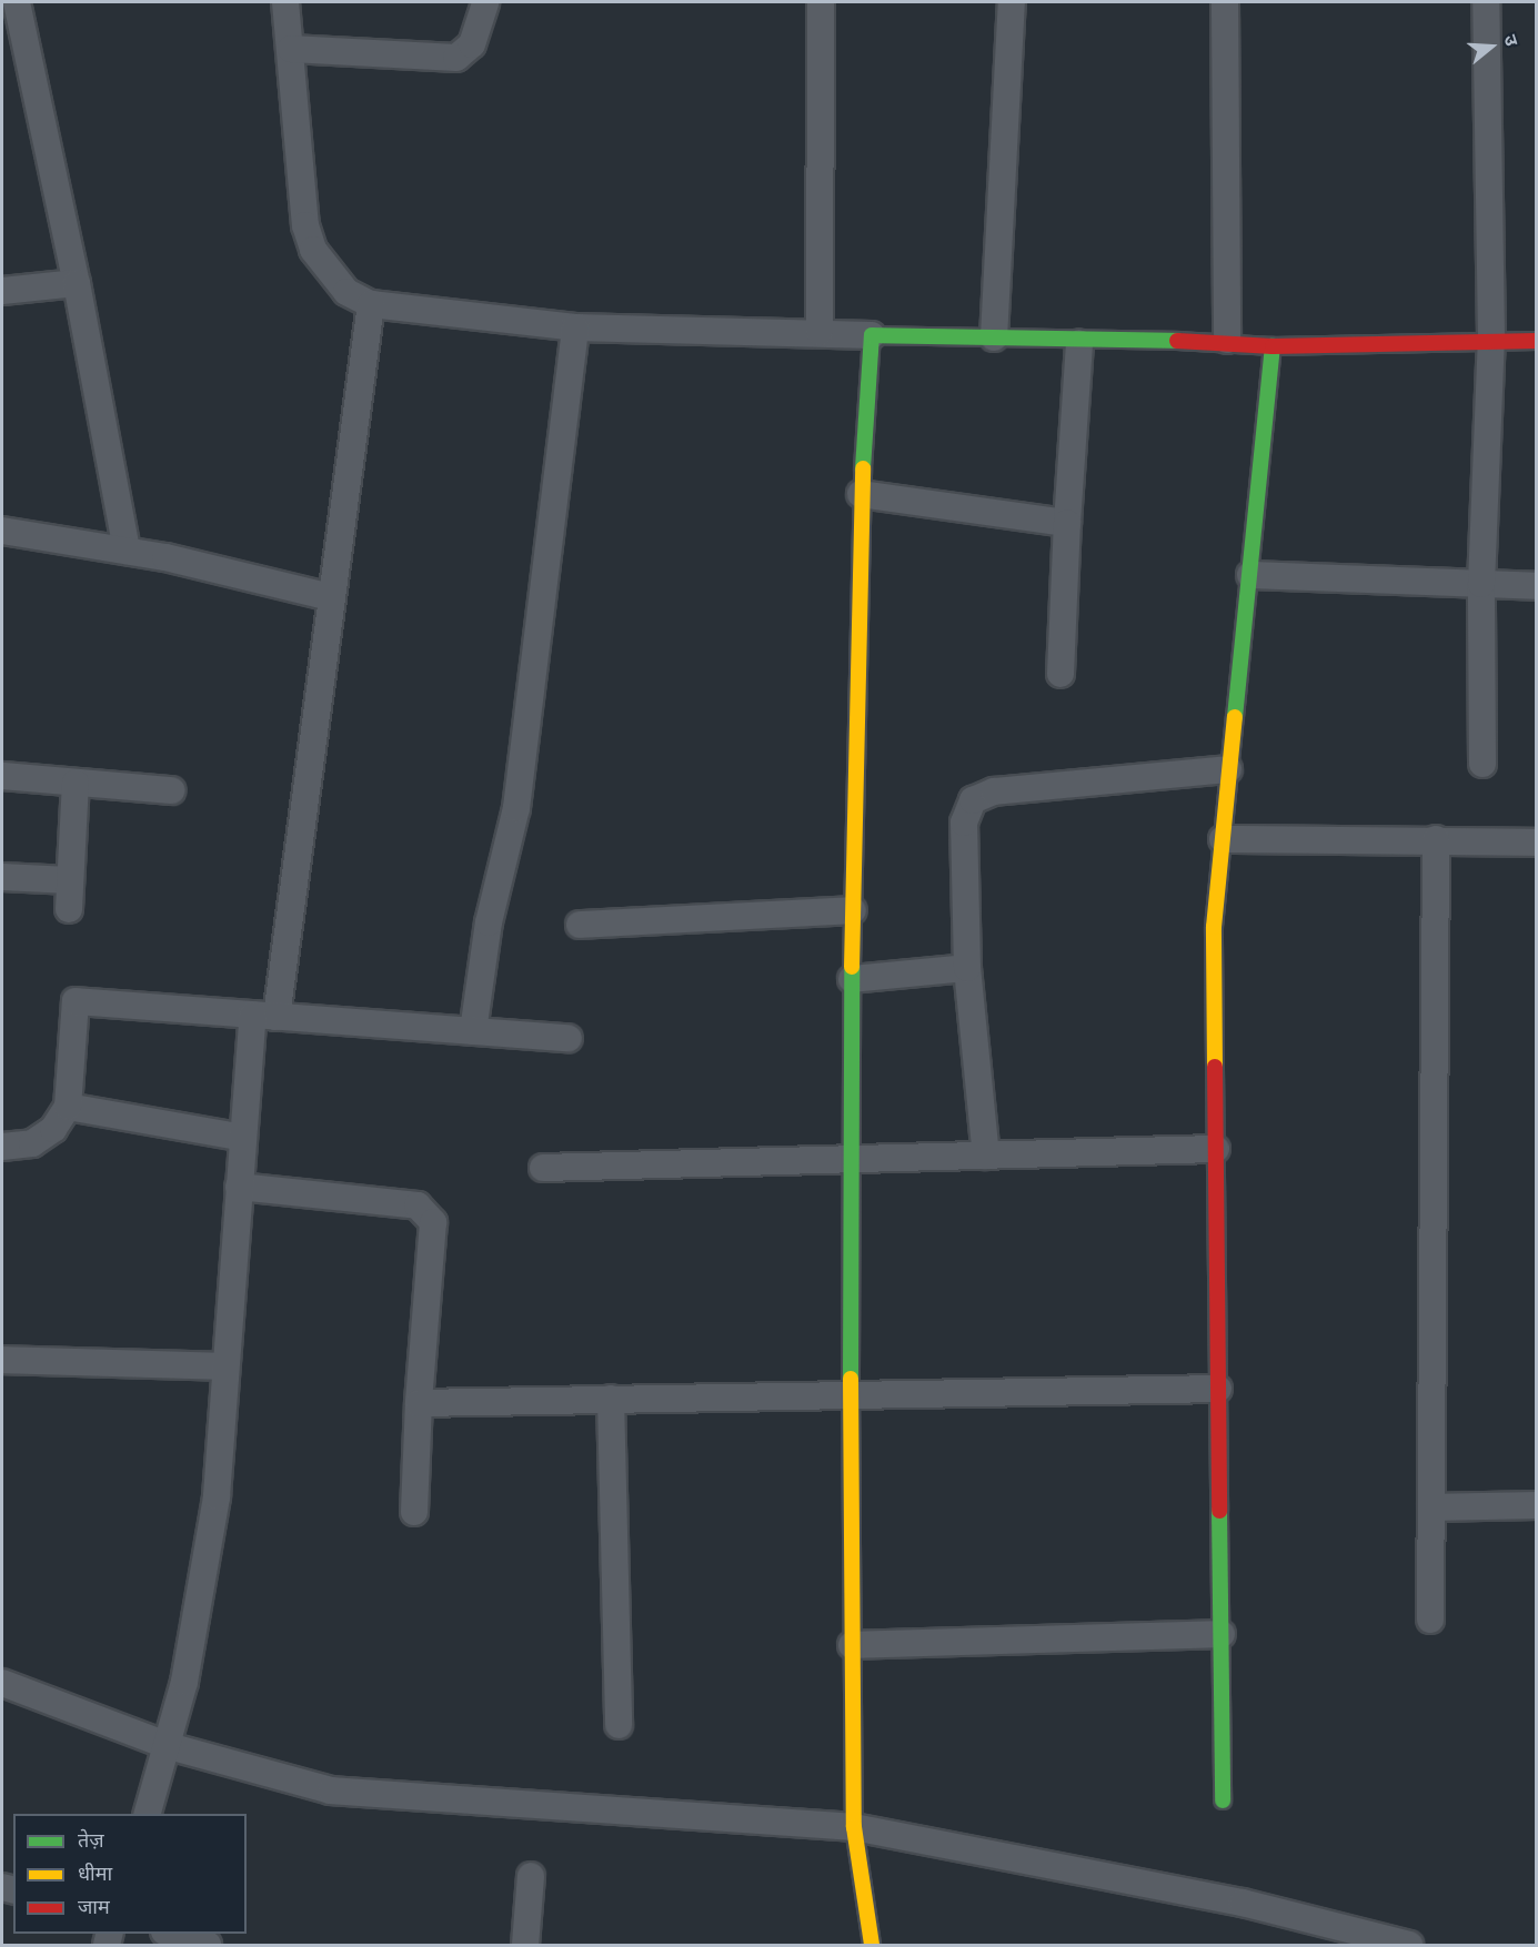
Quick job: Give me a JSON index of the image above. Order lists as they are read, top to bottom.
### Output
{
  "legend": ["तेज़", "धीमा", "जाम"],
  "north": "right"
}
